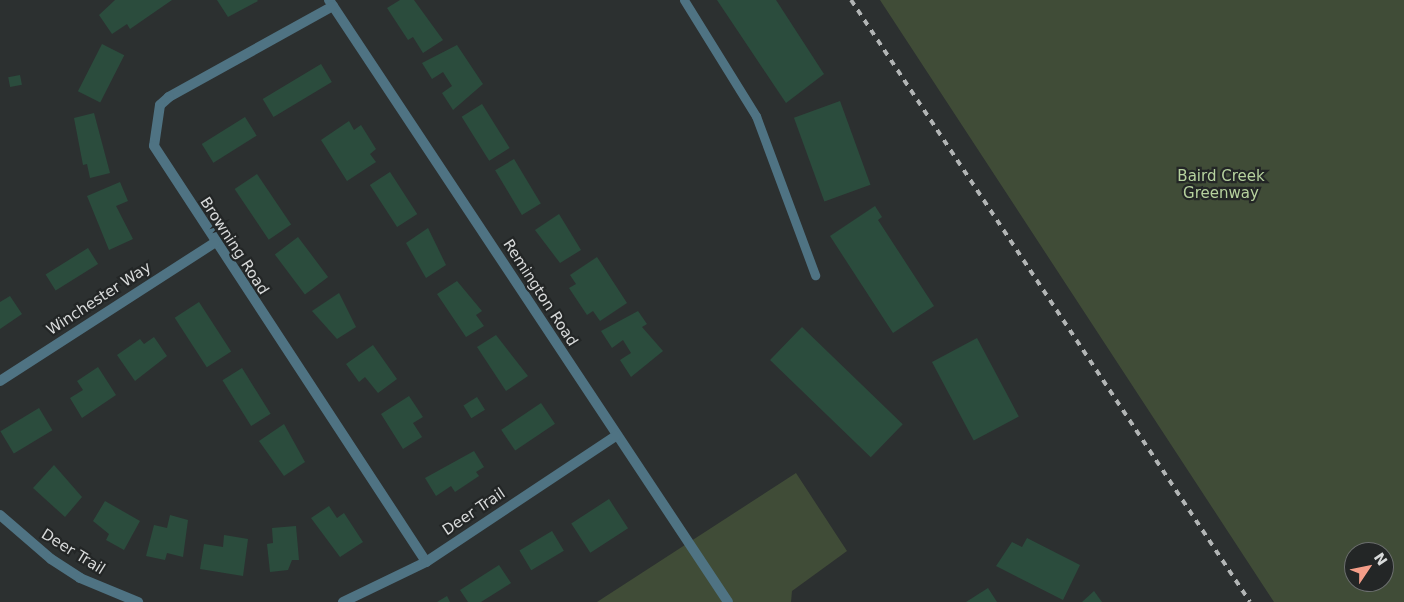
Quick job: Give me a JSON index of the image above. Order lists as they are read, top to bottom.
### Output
{
  "streets": {
    "street": [
      "Browning Road",
      "Remington Road",
      "Winchester Way",
      "Deer Trail"
    ]
  },
  "crossings": [
    ["Browning Road", "Remington Road"],
    ["Browning Road", "Winchester Way"],
    ["Browning Road", "Deer Trail"],
    ["Remington Road", "Deer Trail"]
  ],
  "parks": ["Baird Creek Greenway"],
  "north": "top right"
}
